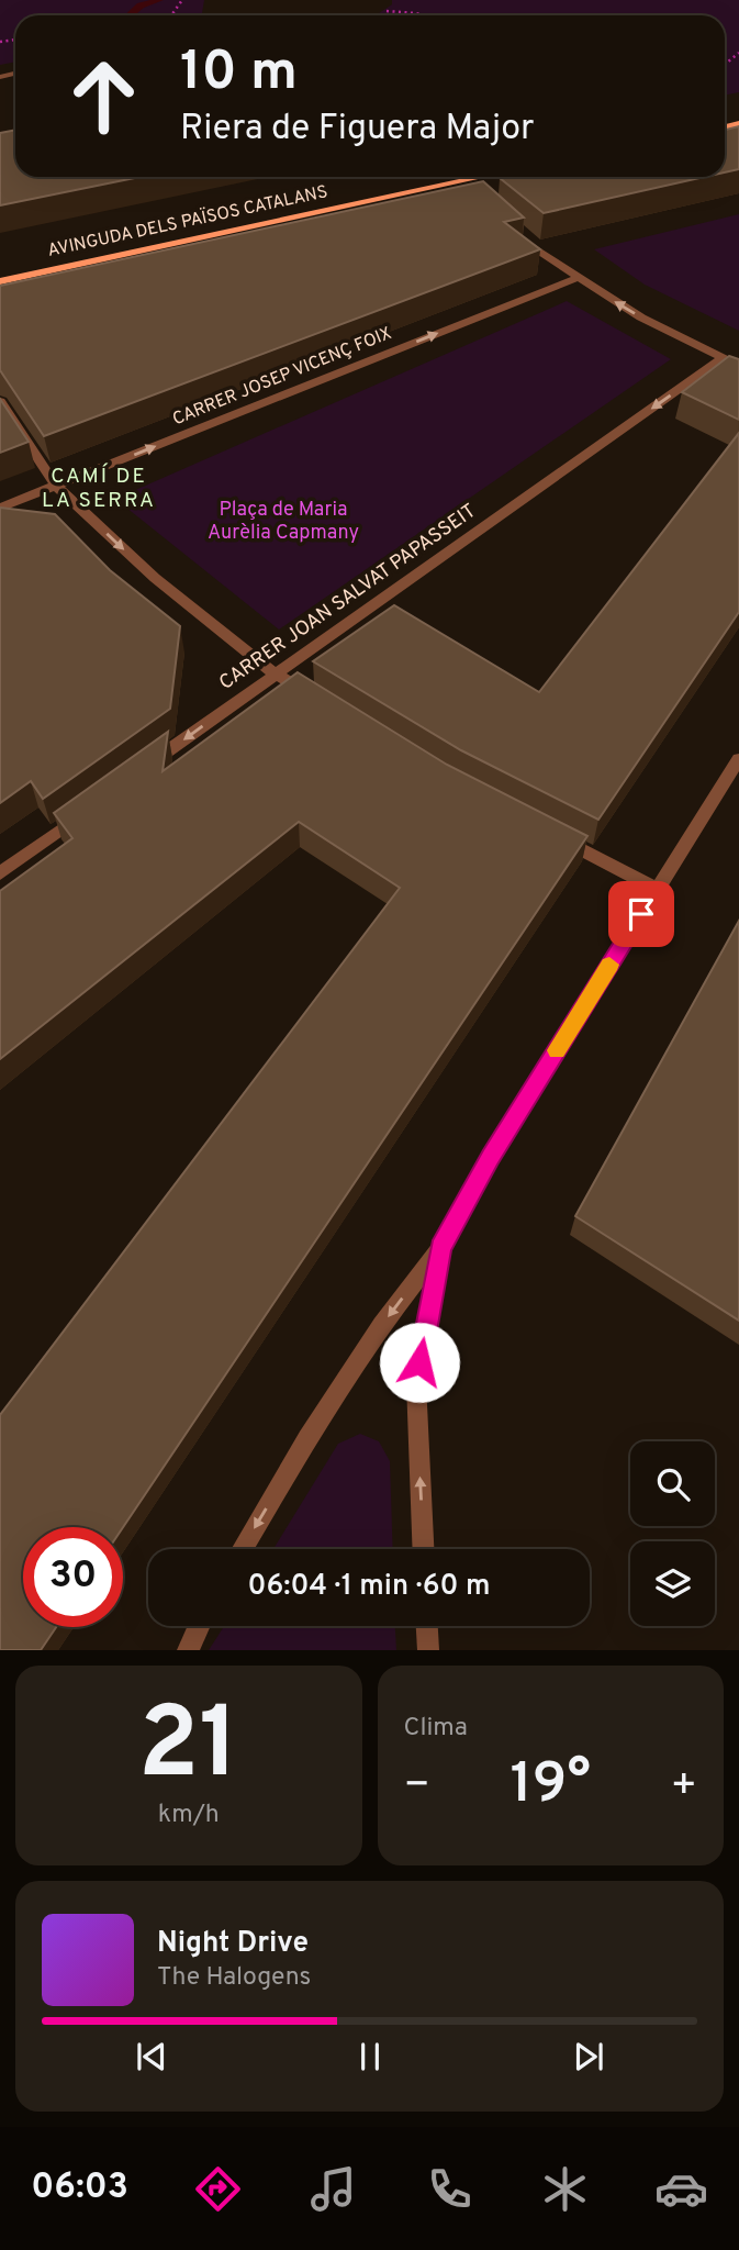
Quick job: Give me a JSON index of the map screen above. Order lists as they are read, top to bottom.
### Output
{
  "streets": {
    "street": ["AVINGUDA DELS PAÏSOS CATALANS", "CARRER JOSEP VICENÇ FOIX", "CARRER JOAN SALVAT PAPASSEIT"]
  },
  "one_way": ["CARRER JOSEP VICENÇ FOIX", "CARRER JOAN SALVAT PAPASSEIT"],
  "districts": ["CAMÍ DE LA SERRA"],
  "parks": ["Plaça de Maria Aurèlia Capmany"],
  "page": {
    "turn": ["10 m", "Riera de Figuera Major"],
    "limit": "30",
    "trip": "06:04 · 1 min · 60 m",
    "tile": [
      ["21", "km/h"],
      "Clima"
    ],
    "heat": ["−", "19°", "+"],
    "song": ["Night Drive", "The Halogens"],
    "tabs": "06:03"
  }
}
